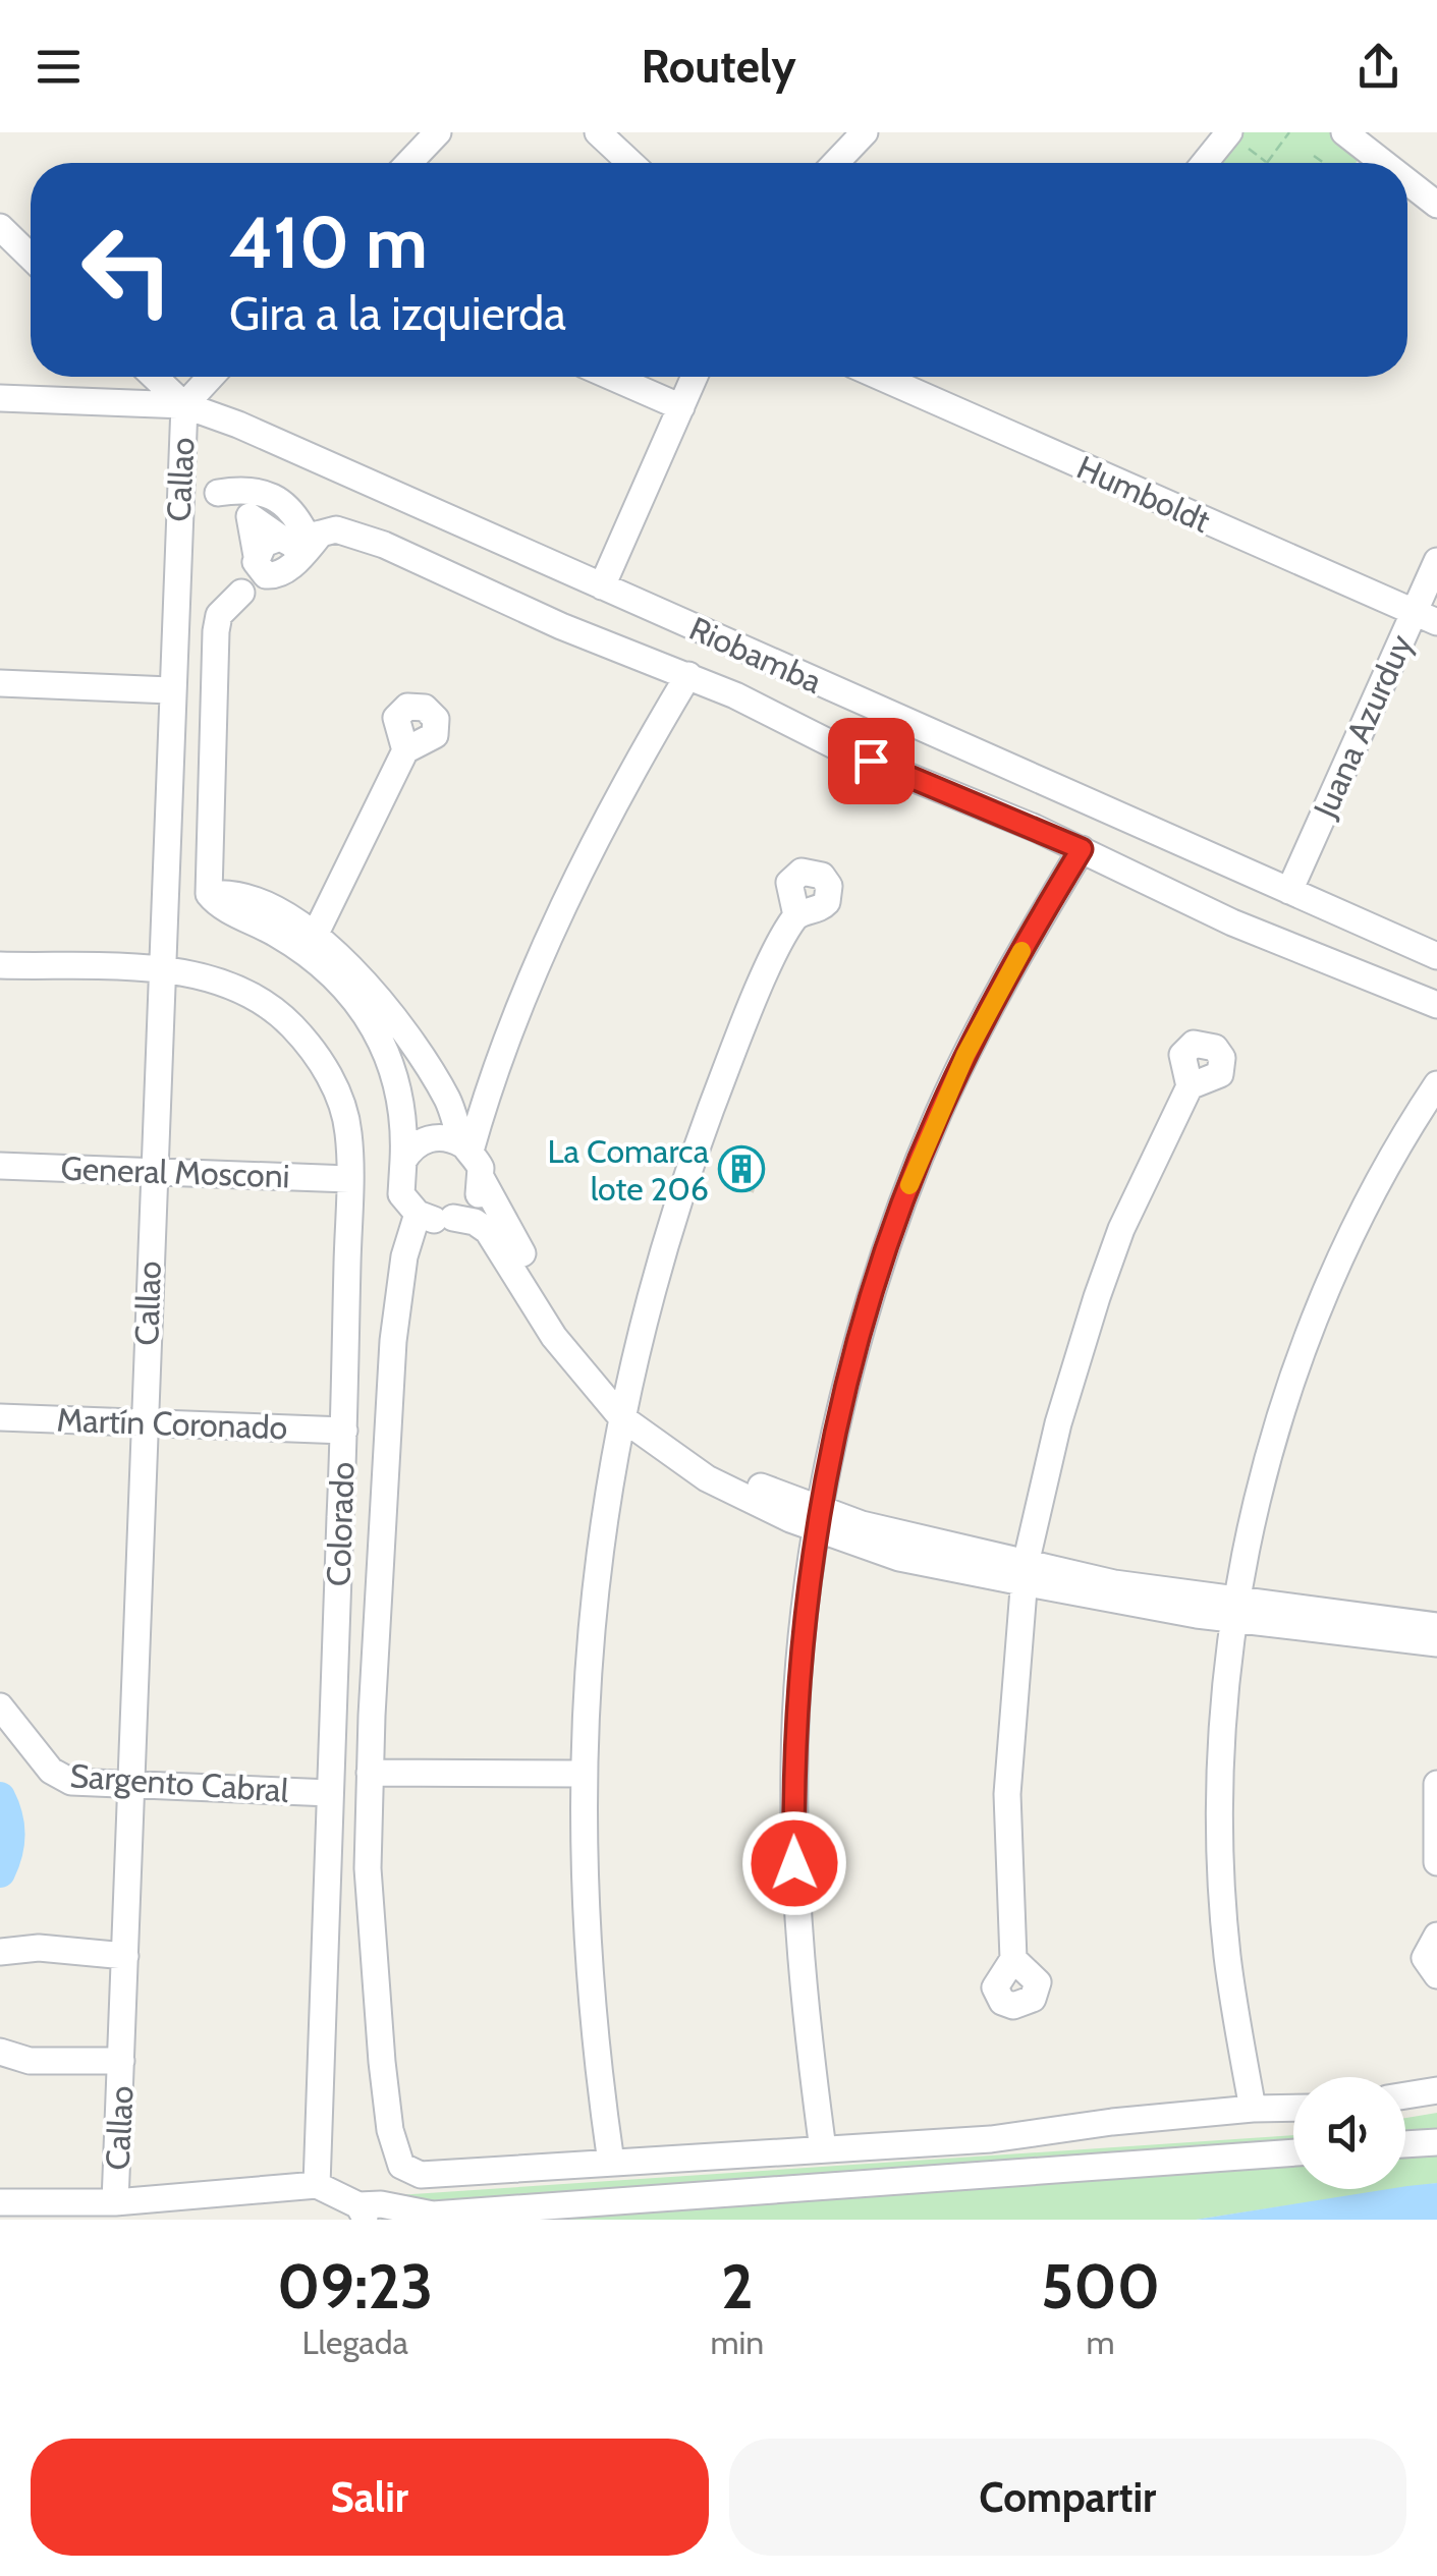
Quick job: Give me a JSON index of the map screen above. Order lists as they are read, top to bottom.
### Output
{
  "streets": {
    "street": [
      "Callao",
      "Humboldt",
      "Riobamba",
      "Juana Azurduy",
      "General Mosconi",
      "Martín Coronado",
      "Colorado",
      "Sargento Cabral"
    ]
  },
  "crossings": [
    ["Callao", "Riobamba"],
    ["Callao", "General Mosconi"],
    ["Callao", "Martín Coronado"],
    ["Callao", "Colorado"],
    ["Callao", "Sargento Cabral"],
    ["Humboldt", "Juana Azurduy"],
    ["Riobamba", "Juana Azurduy"],
    ["General Mosconi", "Colorado"],
    ["Martín Coronado", "Colorado"],
    ["Colorado", "Sargento Cabral"]
  ],
  "places": {
    "building": ["La Comarca lote 206"]
  },
  "page": {
    "header": "Routely",
    "turn": ["410 m", "Gira a la izquierda"],
    "eta": [
      "09:23",
      "Llegada",
      "2",
      "min",
      "500",
      "m"
    ],
    "buttons": ["Salir", "Compartir"]
  }
}
